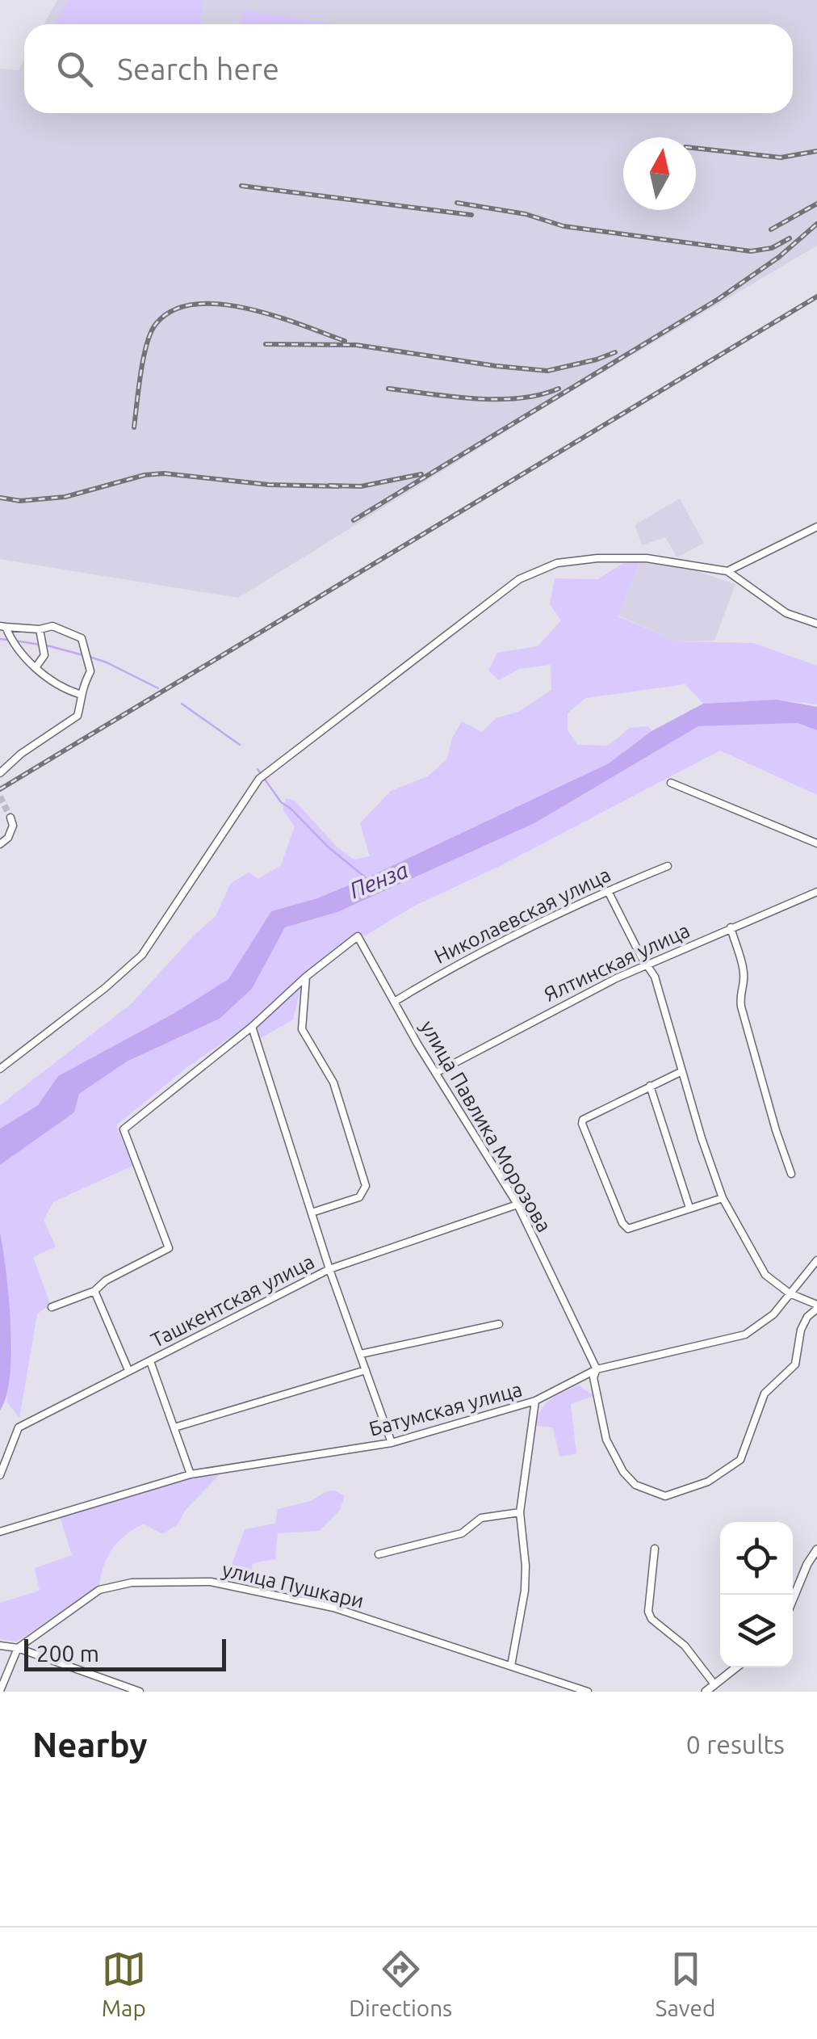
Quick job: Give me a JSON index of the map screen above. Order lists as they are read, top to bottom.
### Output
{
  "streets": {
    "street": [
      "Николаевская улица",
      "Ялтинская улица",
      "улица Павлика Морозова",
      "Ташкентская улица",
      "Батумская улица",
      "улица Пушкари"
    ]
  },
  "crossings": [
    ["Николаевская улица", "улица Павлика Морозова"],
    ["Ялтинская улица", "улица Павлика Морозова"],
    ["улица Павлика Морозова", "Ташкентская улица"],
    ["улица Павлика Морозова", "Батумская улица"]
  ],
  "water": ["Пенза"],
  "scale_bar": "200 m",
  "north": "top",
  "page": {
    "search": "Search here",
    "scale": "200 m",
    "heading": ["Nearby", "0 results"],
    "nav": ["Map", "Directions", "Saved"]
  }
}
